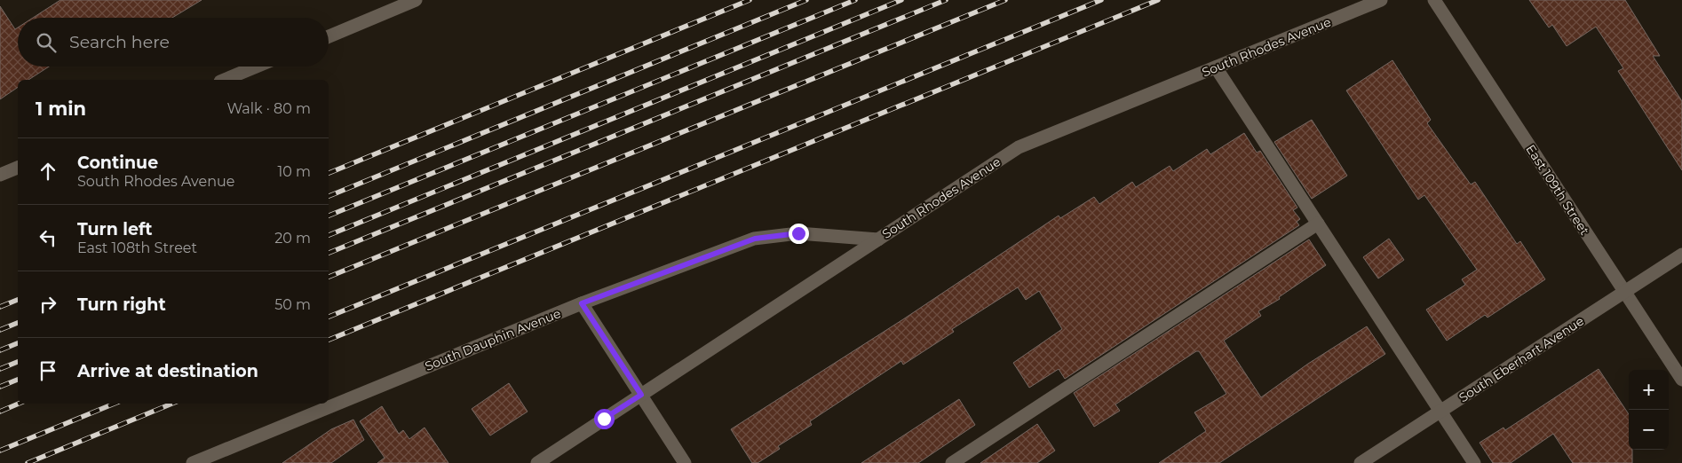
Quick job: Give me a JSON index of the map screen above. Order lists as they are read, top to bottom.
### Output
{
  "streets": {
    "street": [
      "South Rhodes Avenue",
      "East 109th Street",
      "South Dauphin Avenue",
      "South Eberhart Avenue"
    ]
  },
  "crossings": [
    ["South Rhodes Avenue", "South Dauphin Avenue"],
    ["East 109th Street", "South Eberhart Avenue"]
  ],
  "page": {
    "search": "Search here",
    "heading": ["1 min", "Walk · 80 m"],
    "list": [
      ["Continue", "South Rhodes Avenue", "10 m"],
      ["Turn left", "East 108th Street", "20 m"],
      ["Turn right", "50 m"],
      "Arrive at destination"
    ],
    "map_buttons": ["+", "−"]
  }
}
